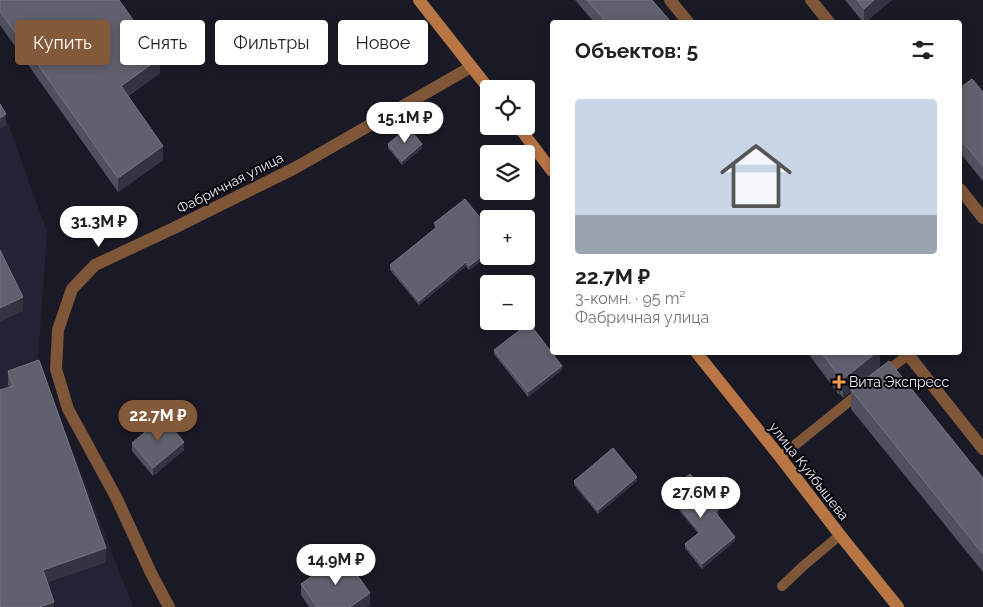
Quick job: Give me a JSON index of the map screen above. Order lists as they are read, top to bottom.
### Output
{
  "streets": {
    "main road": ["улица Куйбышева"],
    "street": ["Фабричная улица"]
  },
  "places": {
    "health": ["Вита Экспресс"]
  },
  "page": {
    "chip": [
      "Купить",
      "Снять",
      "Фильтры",
      "Новое"
    ],
    "heading": "Объектов: 5",
    "map_buttons": ["+", "−"],
    "list": [
      {
        "name": "22.7M ₽",
        "note": "3-комн. · 95 m² · Фабричная улица"
      }
    ],
    "price": [
      "15.1M ₽",
      "31.3M ₽",
      "22.7M ₽",
      "27.6M ₽",
      "14.9M ₽"
    ]
  }
}
